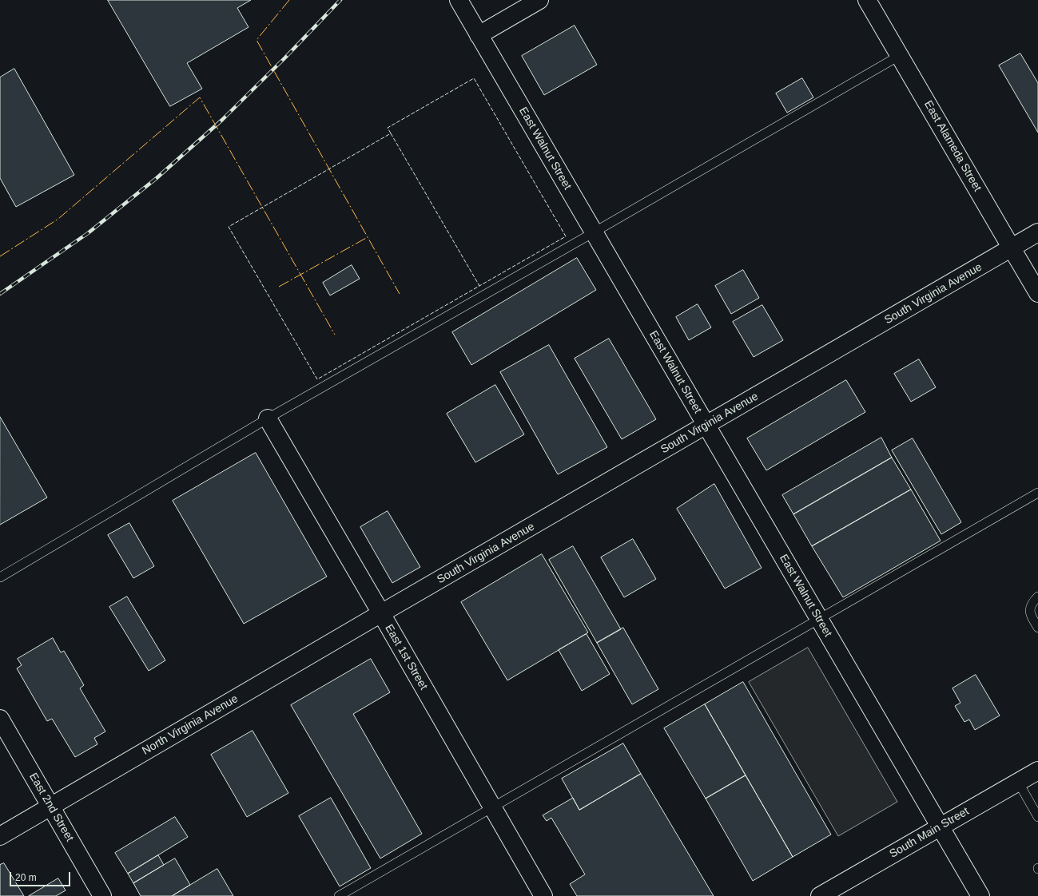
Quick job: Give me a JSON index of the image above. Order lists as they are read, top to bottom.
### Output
{
  "streets": {
    "street": [
      "East Alameda Street",
      "East Walnut Street",
      "South Virginia Avenue",
      "East 1st Street",
      "North Virginia Avenue",
      "East 2nd Street",
      "South Main Street"
    ]
  },
  "crossings": [
    ["East Alameda Street", "South Virginia Avenue"],
    ["East Walnut Street", "South Virginia Avenue"],
    ["East Walnut Street", "South Main Street"],
    ["South Virginia Avenue", "East 1st Street"],
    ["South Virginia Avenue", "North Virginia Avenue"],
    ["East 1st Street", "North Virginia Avenue"],
    ["North Virginia Avenue", "East 2nd Street"]
  ],
  "scale_bar": "20 m"
}
